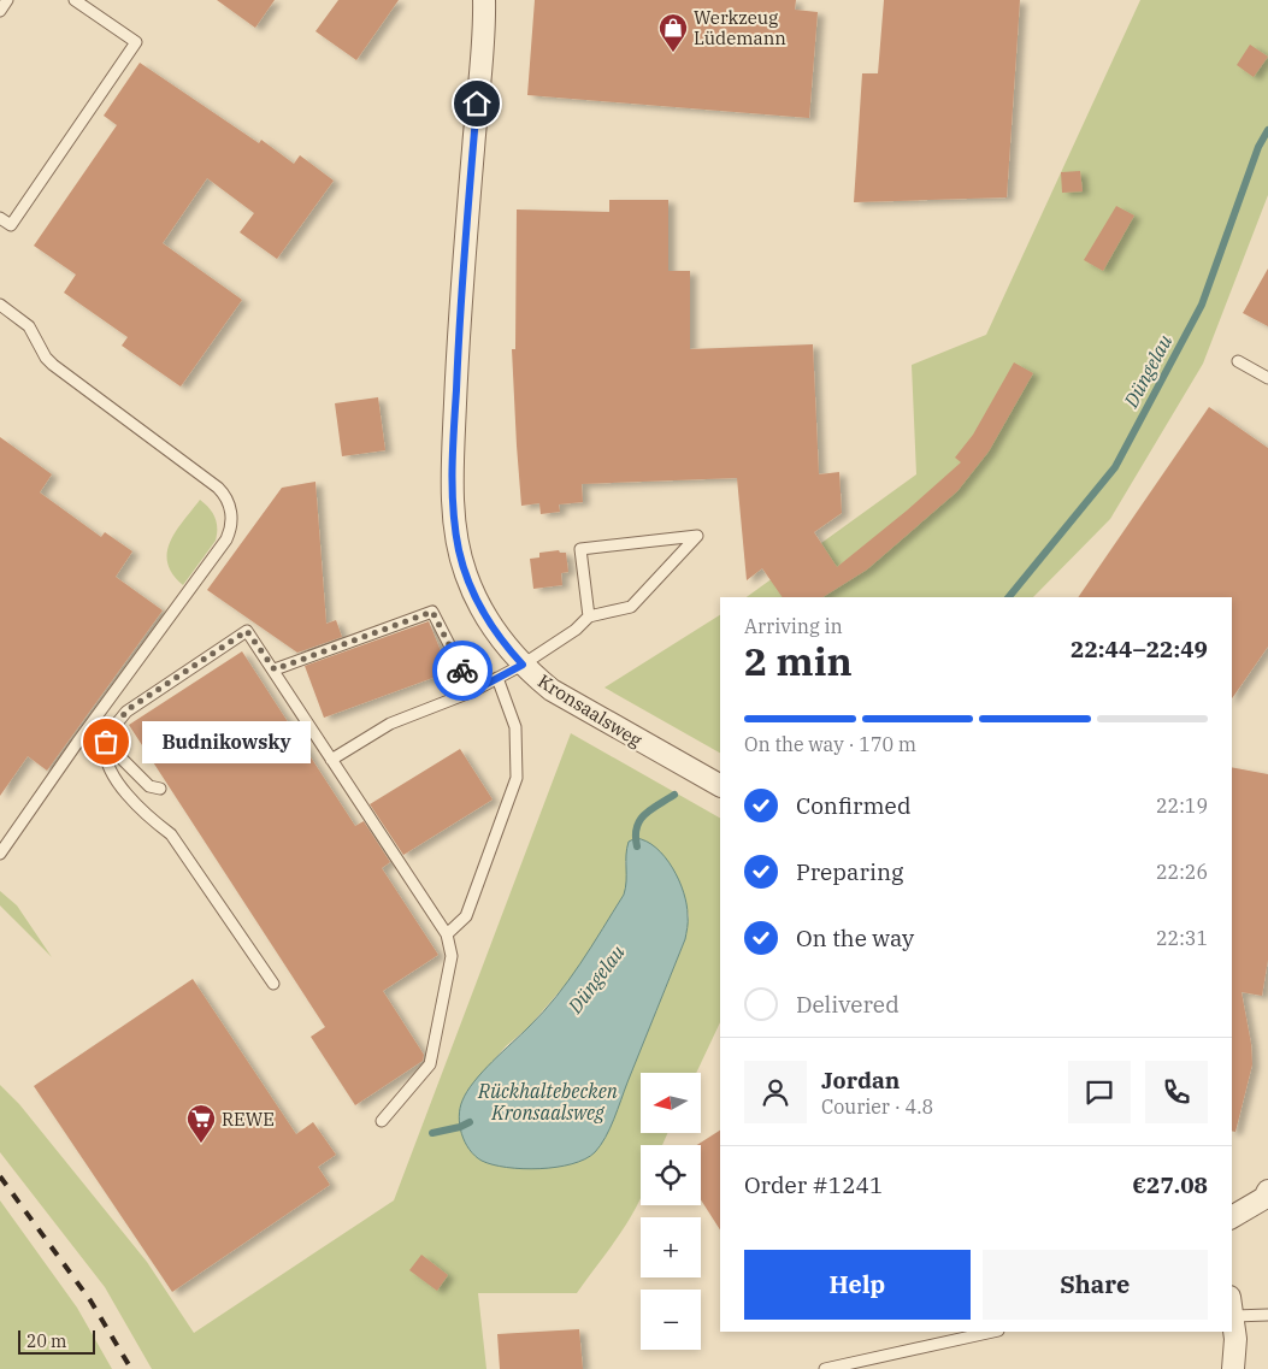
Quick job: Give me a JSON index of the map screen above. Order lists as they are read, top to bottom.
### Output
{
  "streets": {
    "street": ["Kronsaalsweg"]
  },
  "water": ["Düngelau", "Rückhaltebecken Kronsaalsweg"],
  "places": {
    "shop": ["Werkzeug Lüdemann"],
    "other": ["Budnikowsky"],
    "supermarket": ["REWE"]
  },
  "scale_bar": "20 m",
  "north": "left",
  "page": {
    "heading": ["2 min", "Arriving in", "22:44–22:49"],
    "panel": [
      "Jordan",
      "Courier · 4.8",
      "Order #1241",
      "€27.08"
    ],
    "bar": "On the way · 170 m",
    "bubble": "Budnikowsky",
    "list": [
      ["Confirmed", "22:19"],
      ["Preparing", "22:26"],
      ["On the way", "22:31"],
      "Delivered"
    ],
    "map_buttons": ["+", "−"],
    "buttons": ["Help", "Share"],
    "scale": "20 m"
  }
}
